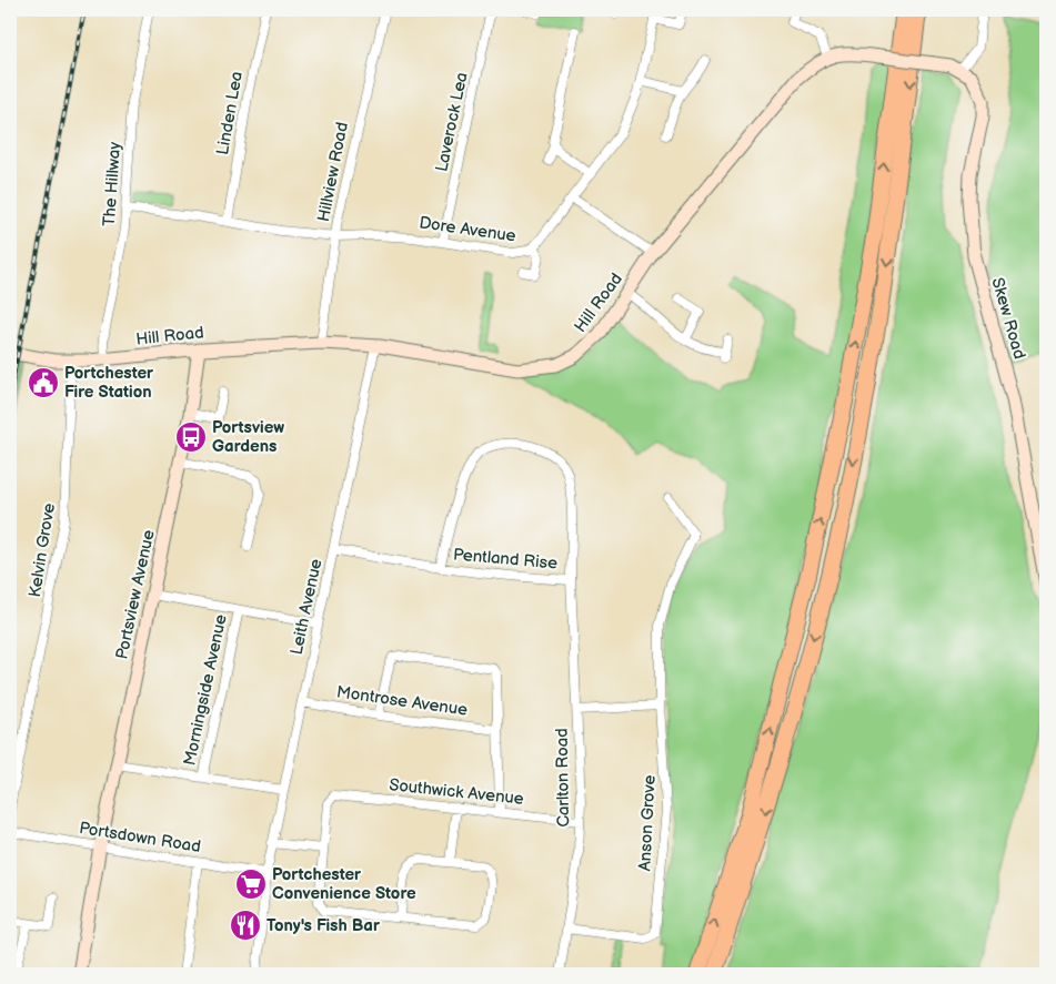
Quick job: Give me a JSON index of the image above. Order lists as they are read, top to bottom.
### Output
{
  "streets": {
    "street": [
      "Linden Lea",
      "Laverock Lea",
      "Hillview Road",
      "The Hillway",
      "Dore Avenue",
      "Hill Road",
      "Skew Road",
      "Kelvin Grove",
      "Pentland Rise",
      "Portsview Avenue",
      "Leith Avenue",
      "Morningside Avenue",
      "Montrose Avenue",
      "Carlton Road",
      "Southwick Avenue",
      "Anson Grove",
      "Portsdown Road"
    ]
  },
  "crossings": [
    ["Linden Lea", "Dore Avenue"],
    ["Laverock Lea", "Dore Avenue"],
    ["Hillview Road", "Dore Avenue"],
    ["Hillview Road", "Hill Road"],
    ["The Hillway", "Dore Avenue"],
    ["The Hillway", "Hill Road"],
    ["Hill Road", "Kelvin Grove"],
    ["Hill Road", "Portsview Avenue"],
    ["Hill Road", "Leith Avenue"],
    ["Pentland Rise", "Leith Avenue"],
    ["Pentland Rise", "Carlton Road"],
    ["Portsview Avenue", "Portsdown Road"],
    ["Leith Avenue", "Montrose Avenue"],
    ["Leith Avenue", "Portsdown Road"],
    ["Carlton Road", "Southwick Avenue"],
    ["Carlton Road", "Anson Grove"]
  ],
  "places": {
    "public building": ["Portchester Fire Station"],
    "bus stop": ["Portsview Gardens"],
    "supermarket": ["Portchester Convenience Store"],
    "restaurant": ["Tony's Fish Bar"]
  }
}
